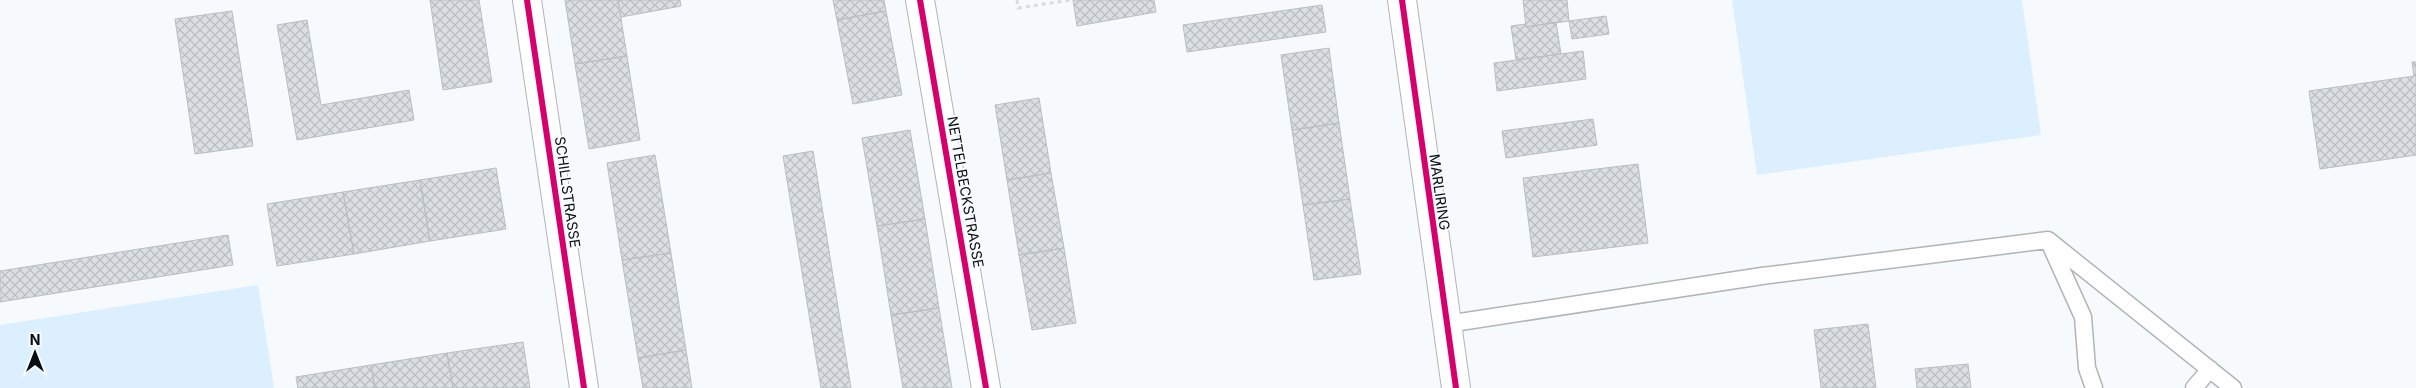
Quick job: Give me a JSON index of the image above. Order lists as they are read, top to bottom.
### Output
{
  "streets": {
    "street": ["SCHILLSTRASSE", "NETTELBECKSTRASSE", "MARLIRING"]
  },
  "north": "top"
}
